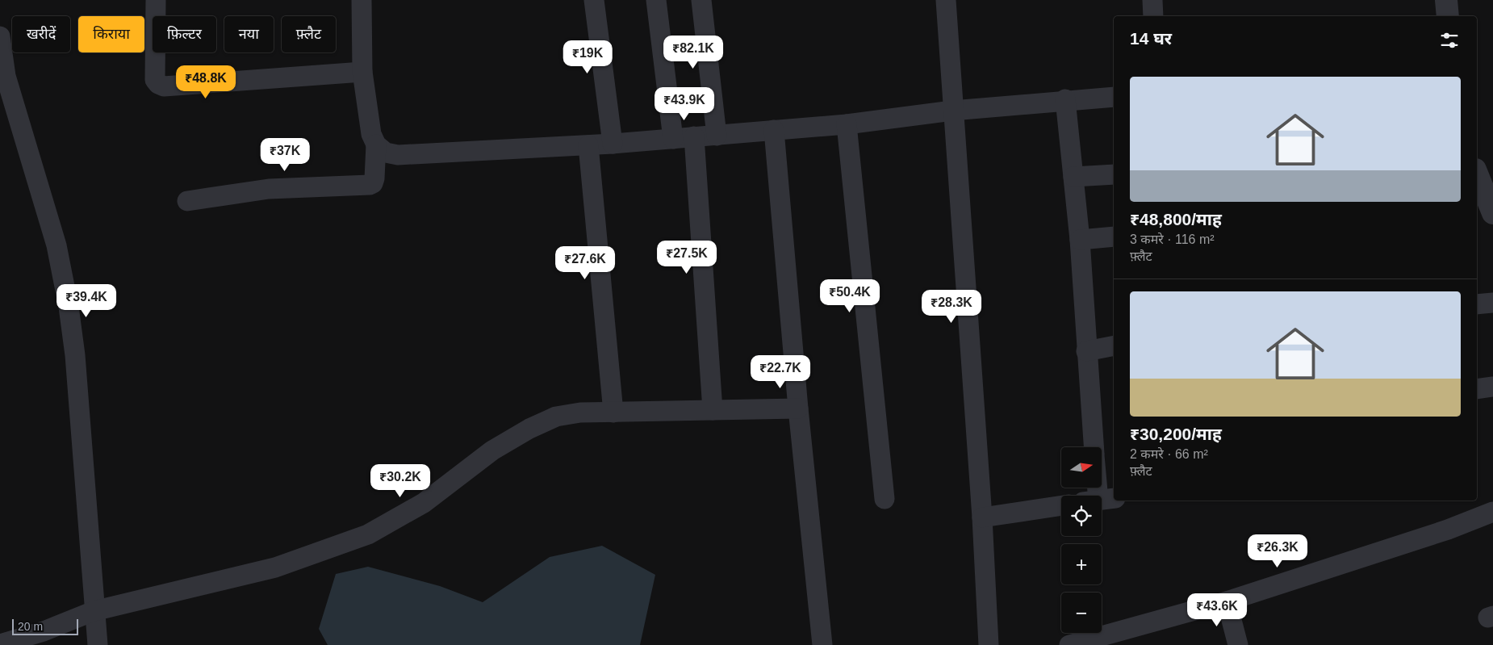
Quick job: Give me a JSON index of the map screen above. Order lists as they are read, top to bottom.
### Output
{
  "scale_bar": "20 m",
  "north": "right",
  "page": {
    "chip": [
      "खरीदें",
      "किराया",
      "फ़िल्टर",
      "नया",
      "फ़्लैट"
    ],
    "heading": "14 घर",
    "price": [
      "₹82.1K",
      "₹19K",
      "₹48.8K",
      "₹43.9K",
      "₹37K",
      "₹27.5K",
      "₹27.6K",
      "₹50.4K",
      "₹39.4K",
      "₹28.3K",
      "₹22.7K",
      "₹30.2K",
      "₹26.3K",
      "₹43.6K"
    ],
    "list": [
      {
        "name": "₹48,800/माह",
        "note": "3 कमरे · 116 m² · फ़्लैट"
      },
      {
        "name": "₹30,200/माह",
        "note": "2 कमरे · 66 m² · फ़्लैट"
      }
    ],
    "map_buttons": ["+", "−"],
    "scale": "20 m"
  }
}
